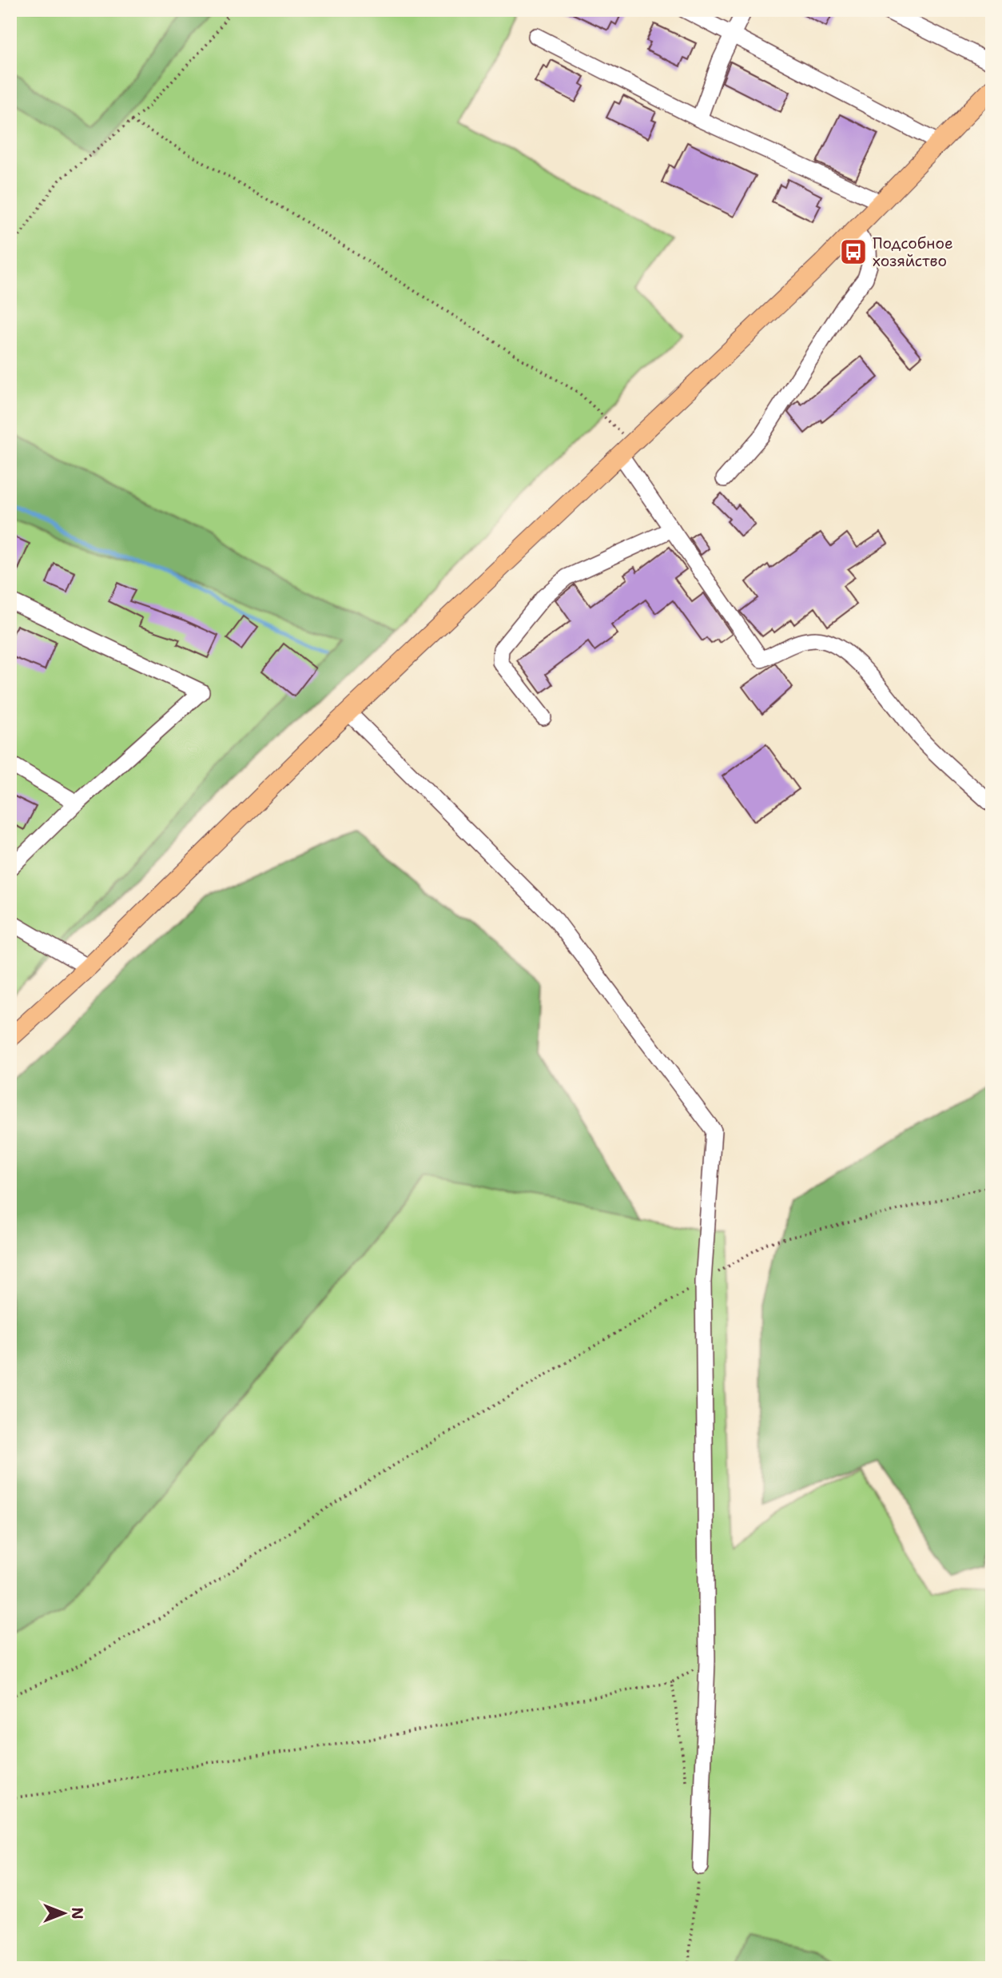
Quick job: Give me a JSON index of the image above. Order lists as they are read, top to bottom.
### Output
{
  "places": {
    "bus stop": ["Подсобное хозяйство"]
  },
  "north": "right"
}
